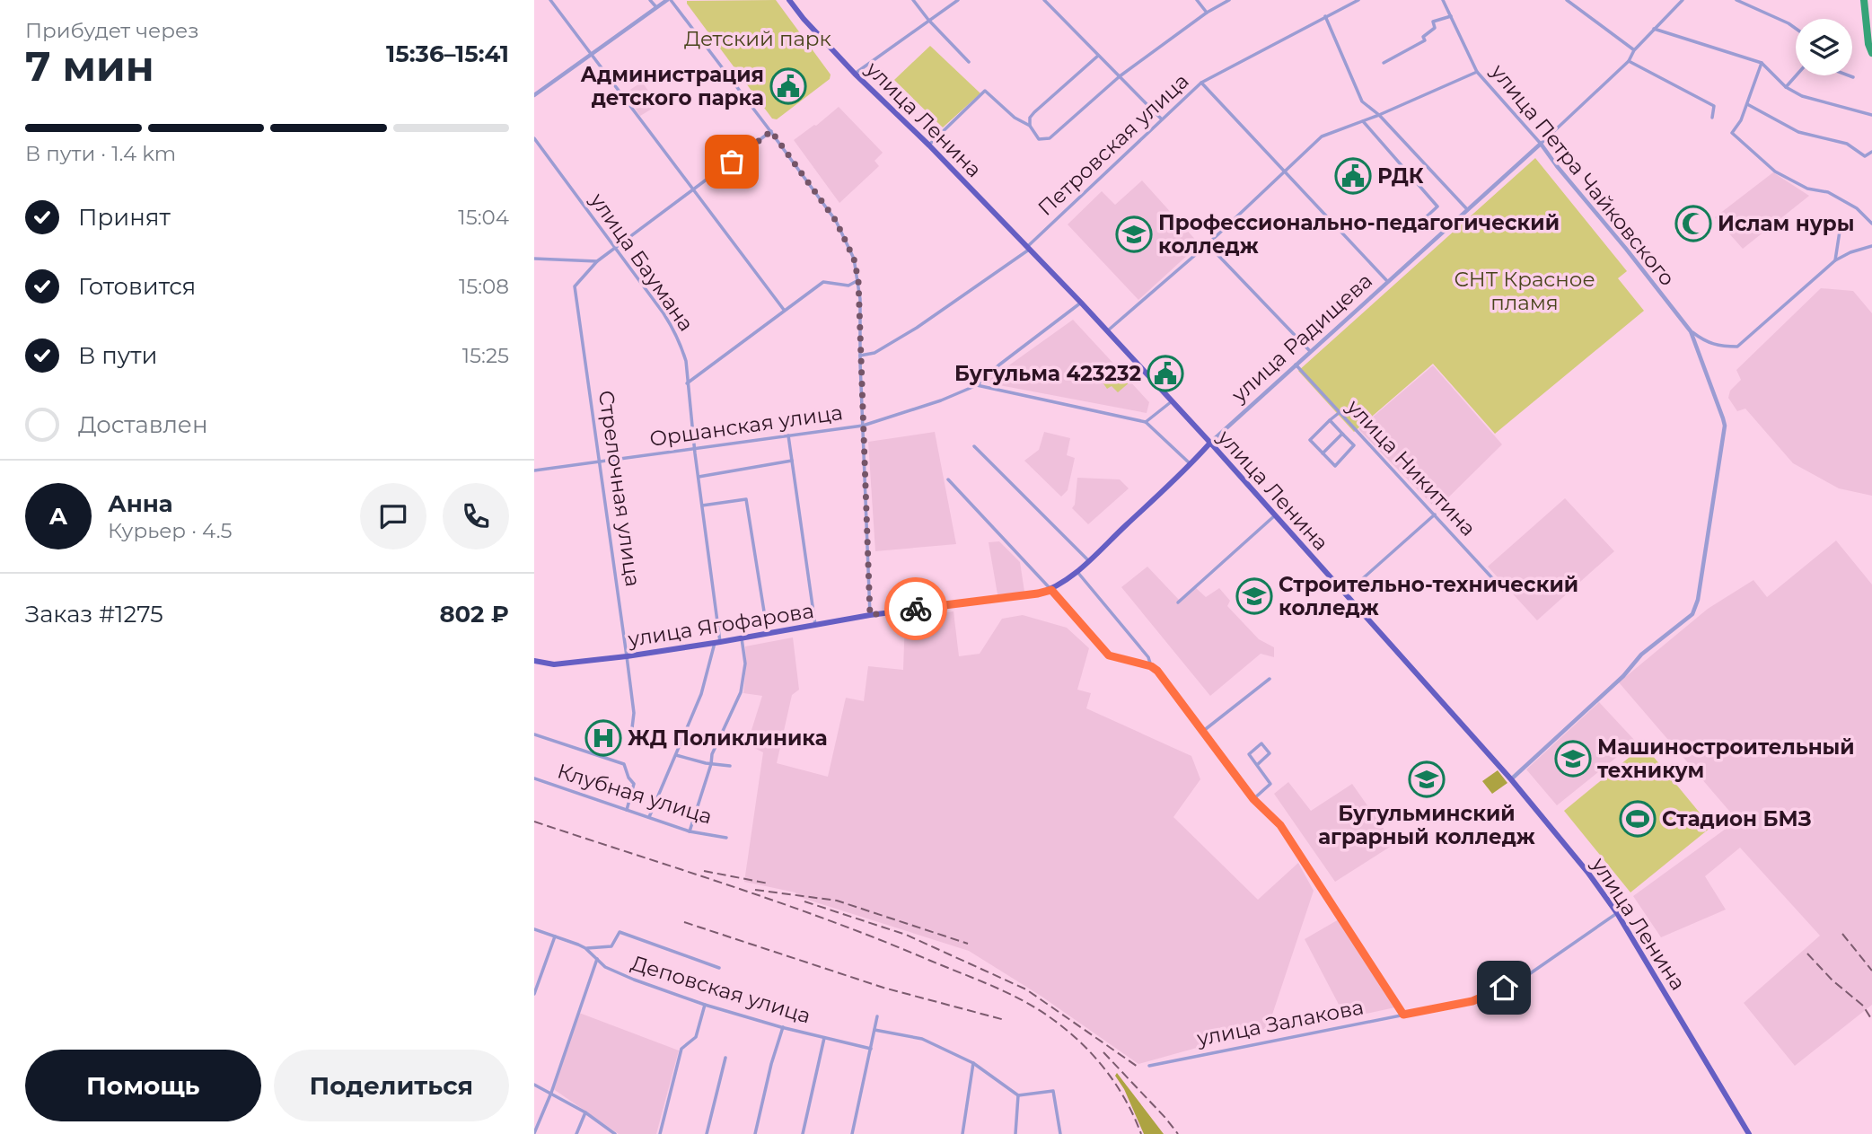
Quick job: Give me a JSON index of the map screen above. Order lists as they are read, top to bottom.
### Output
{
  "streets": {
    "main road": ["улица Ленина", "улица Радищева", "улица Ягофарова"],
    "street": [
      "Петровская улица",
      "улица Петра Чайковского",
      "улица Баумана",
      "Оршанская улица",
      "улица Никитина",
      "Стрелочная улица",
      "Клубная улица",
      "Деповская улица",
      "улица Залакова"
    ]
  },
  "crossings": [
    ["улица Ленина", "Петровская улица"],
    ["улица Ленина", "улица Петра Чайковского"],
    ["улица Ленина", "улица Радищева"],
    ["улица Ленина", "Оршанская улица"],
    ["улица Ленина", "улица Залакова"],
    ["улица Петра Чайковского", "улица Радищева"],
    ["улица Баумана", "Оршанская улица"],
    ["улица Баумана", "улица Ягофарова"],
    ["улица Радищева", "улица Никитина"],
    ["улица Радищева", "улица Ягофарова"],
    ["Оршанская улица", "Стрелочная улица"],
    ["Стрелочная улица", "улица Ягофарова"]
  ],
  "parks": ["Детский парк", "СНТ Красное пламя"],
  "places": {
    "public building": ["Администрация детского парка", "РДК", "Бугульма 423232"],
    "mosque": ["Ислам нуры"],
    "school or university": [
      "Профессионально-педагогический колледж",
      "Строительно-технический колледж",
      "Машиностроительный техникум",
      "Бугульминский аграрный колледж"
    ],
    "hospital": ["ЖД Поликлиника"],
    "sports": ["Стадион БМЗ"]
  },
  "page": {
    "heading": ["7 мин", "Прибудет через", "15:36–15:41"],
    "panel": [
      "Анна",
      "Курьер · 4.5",
      "Заказ #1275",
      "802 ₽"
    ],
    "bar": "В пути · 1.4 km",
    "list": [
      ["Принят", "15:04"],
      ["Готовится", "15:08"],
      ["В пути", "15:25"],
      "Доставлен"
    ],
    "round": "А",
    "buttons": ["Помощь", "Поделиться"]
  }
}
